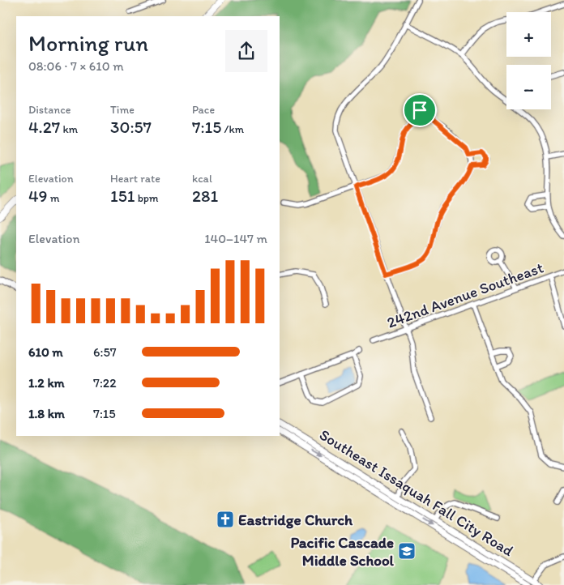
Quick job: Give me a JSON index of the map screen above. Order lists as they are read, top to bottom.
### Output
{
  "streets": {
    "street": ["242nd Avenue Southeast", "Southeast Issaquah Fall City Road"]
  },
  "places": {
    "church": ["Eastridge Church"],
    "school or university": ["Pacific Cascade Middle School"]
  },
  "page": {
    "map_buttons": ["+", "−"],
    "heading": ["Morning run", "08:06 · 7 × 610 m"],
    "stats": [
      ["Distance", "4.27 km"],
      ["Time", "30:57"],
      ["Pace", "7:15 /km"],
      ["Elevation", "49 m"],
      ["Heart rate", "151 bpm"],
      ["kcal", "281"]
    ],
    "chart": ["Elevation", "140–147 m"],
    "list": [
      {
        "name": "610 m",
        "note": "6:57"
      },
      {
        "name": "1.2 km",
        "note": "7:22"
      },
      {
        "name": "1.8 km",
        "note": "7:15"
      }
    ]
  }
}
